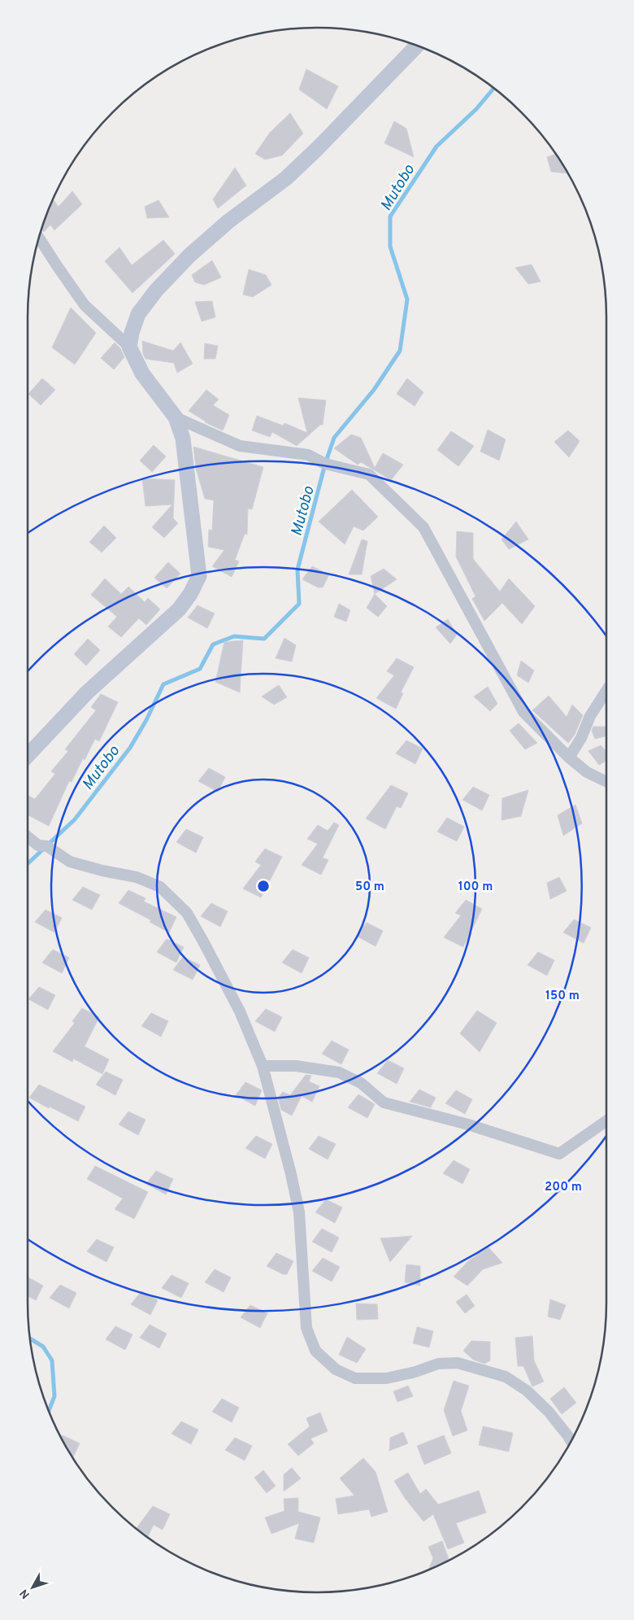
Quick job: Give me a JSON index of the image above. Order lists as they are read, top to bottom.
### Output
{
  "water": ["Mutobo"],
  "north": "bottom left",
  "rings": [
    "50 m",
    "100 m",
    "150 m",
    "200 m"
  ]
}
